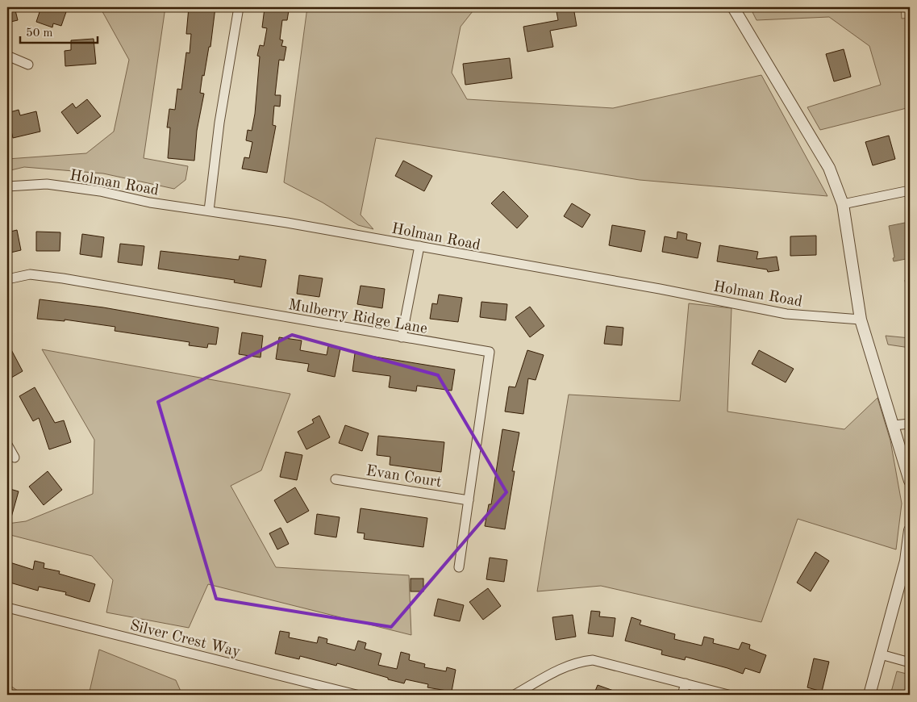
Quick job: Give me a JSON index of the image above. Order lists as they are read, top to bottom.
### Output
{
  "streets": {
    "street": [
      "Holman Road",
      "Mulberry Ridge Lane",
      "Evan Court",
      "Silver Crest Way"
    ]
  },
  "crossings": [
    ["Mulberry Ridge Lane", "Evan Court"]
  ],
  "scale_bar": "50 m"
}
